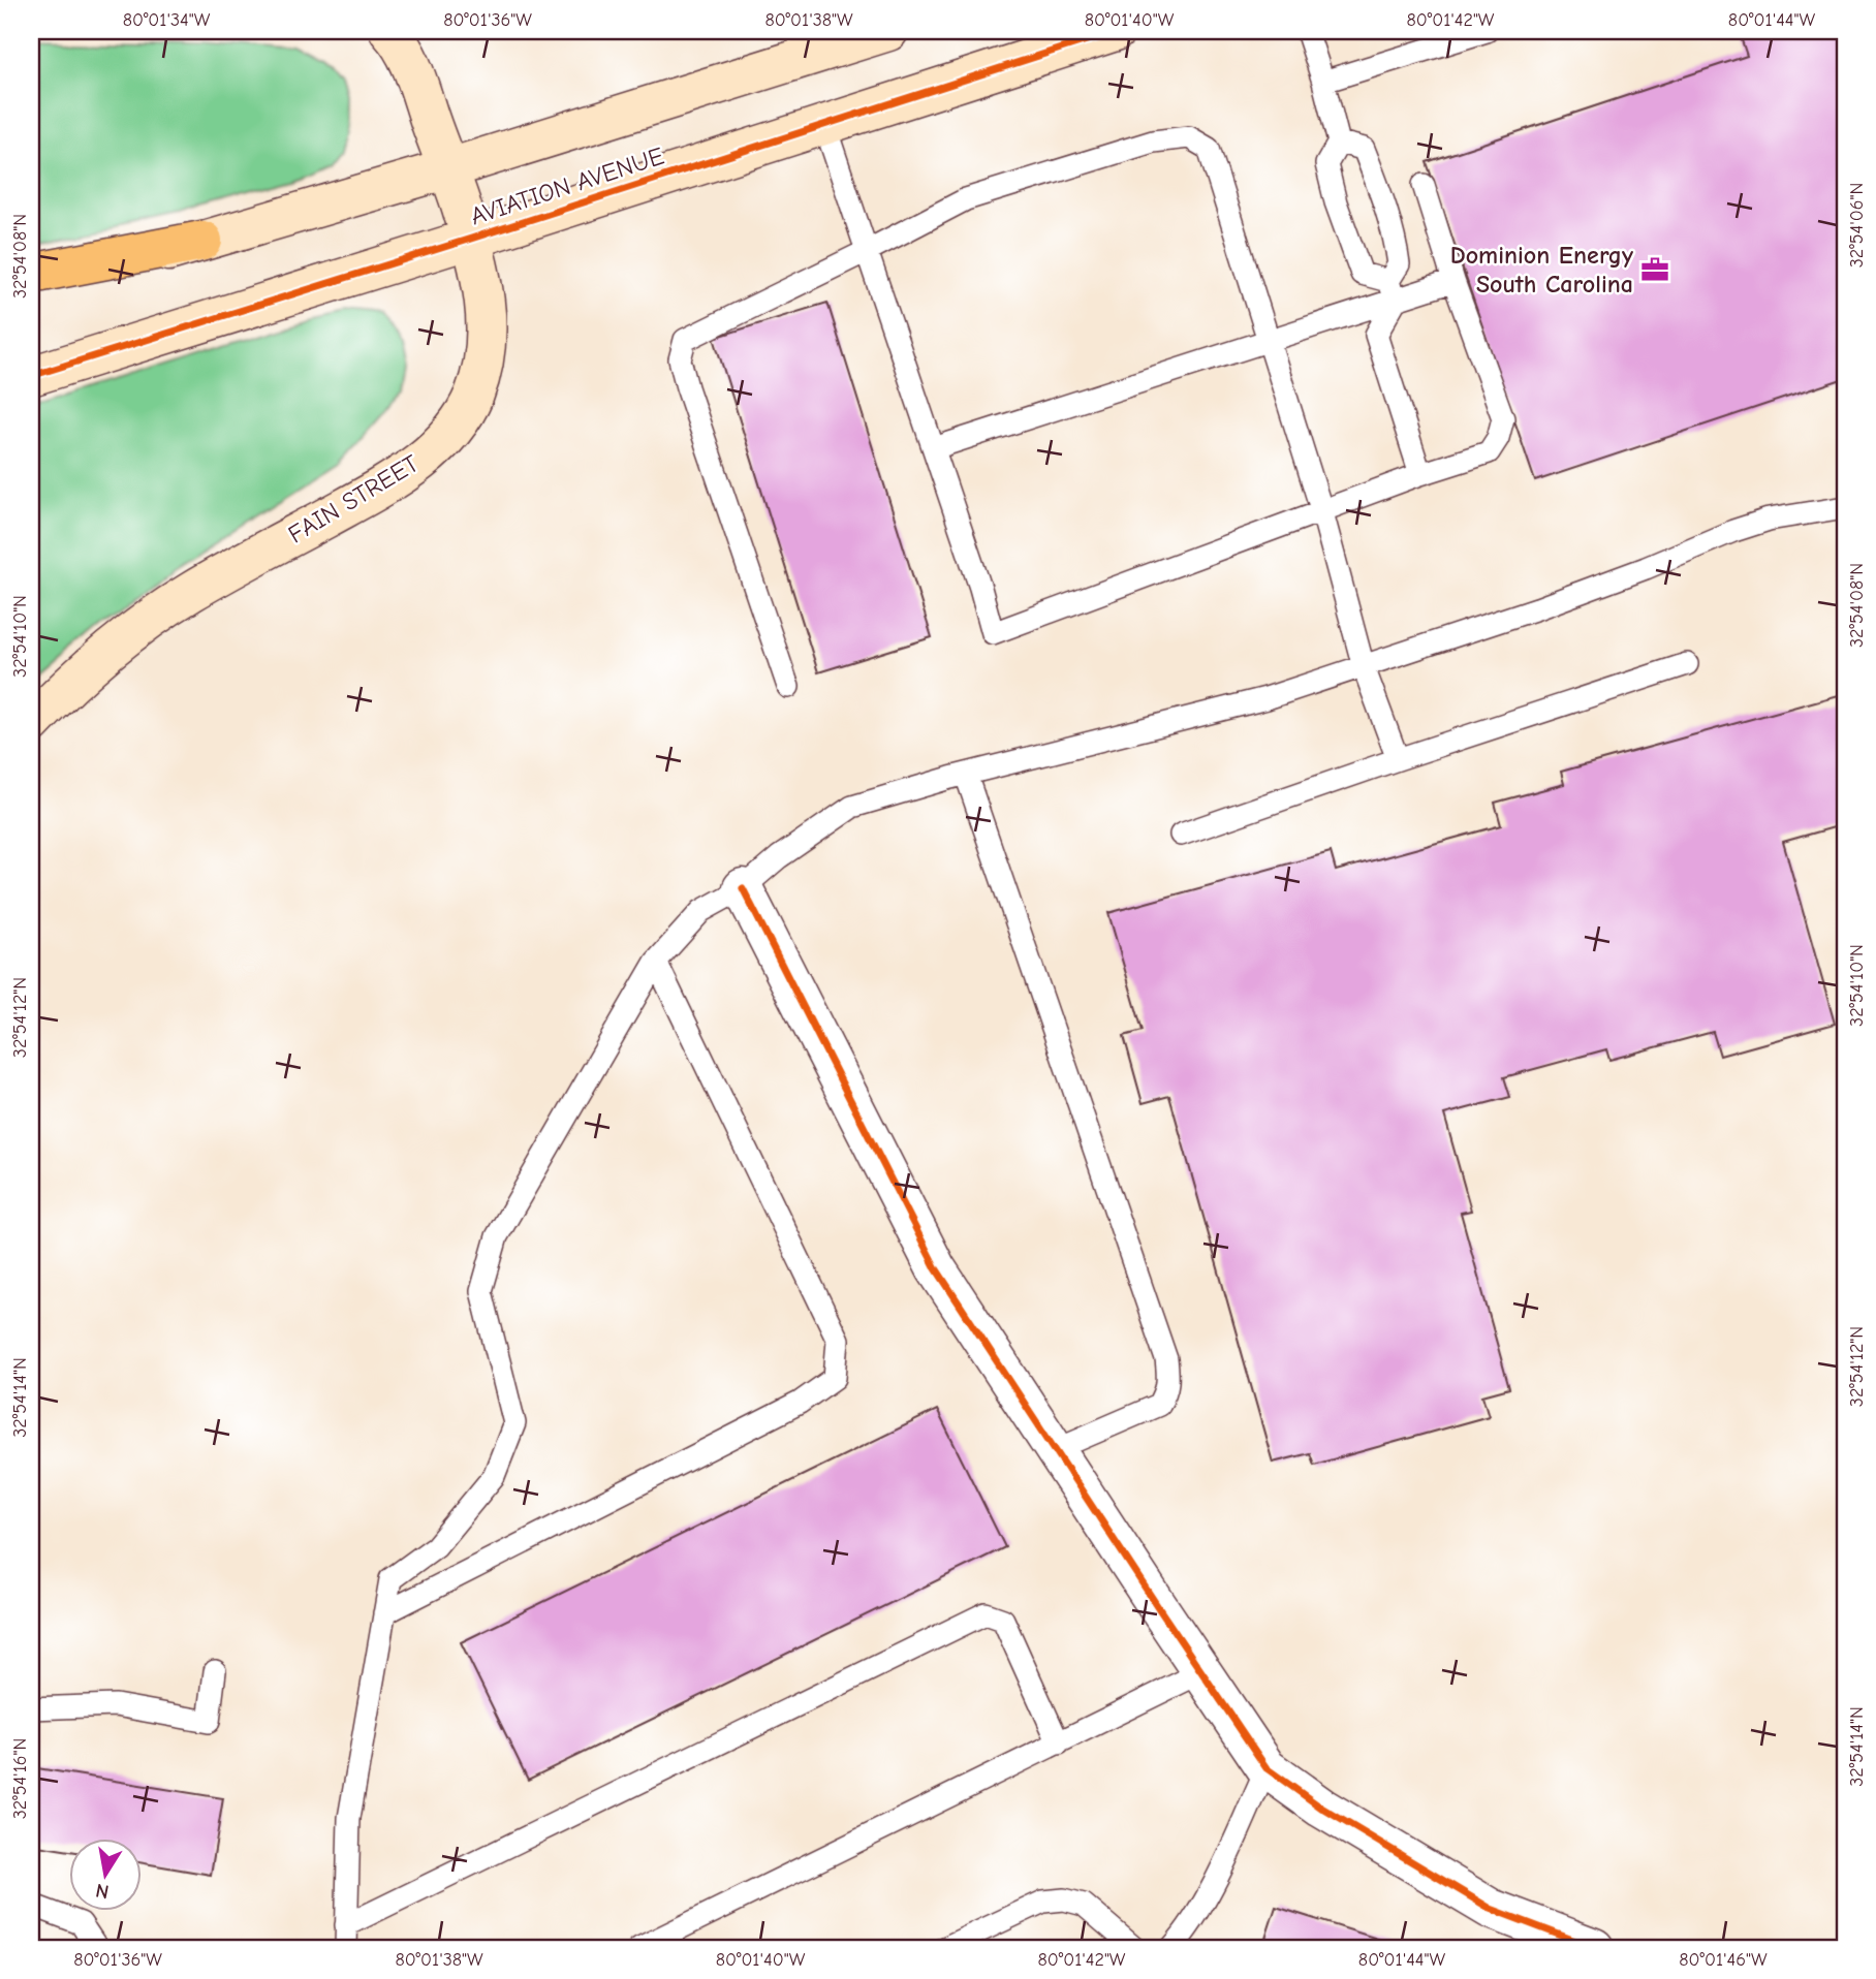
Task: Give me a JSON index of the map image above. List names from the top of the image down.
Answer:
{
  "streets": {
    "street": ["AVIATION AVENUE", "FAIN STREET"]
  },
  "crossings": [
    ["AVIATION AVENUE", "FAIN STREET"]
  ],
  "places": {
    "office": ["Dominion Energy South Carolina"]
  },
  "north": "bottom",
  "coordinates": [
    "80°01'34\"W",
    "80°01'36\"W",
    "80°01'38\"W",
    "80°01'40\"W",
    "80°01'42\"W",
    "80°01'44\"W",
    "32°54'06\"N",
    "32°54'08\"N",
    "32°54'10\"N",
    "32°54'12\"N",
    "32°54'14\"N",
    "32°54'16\"N",
    "80°01'46\"W"
  ]
}
